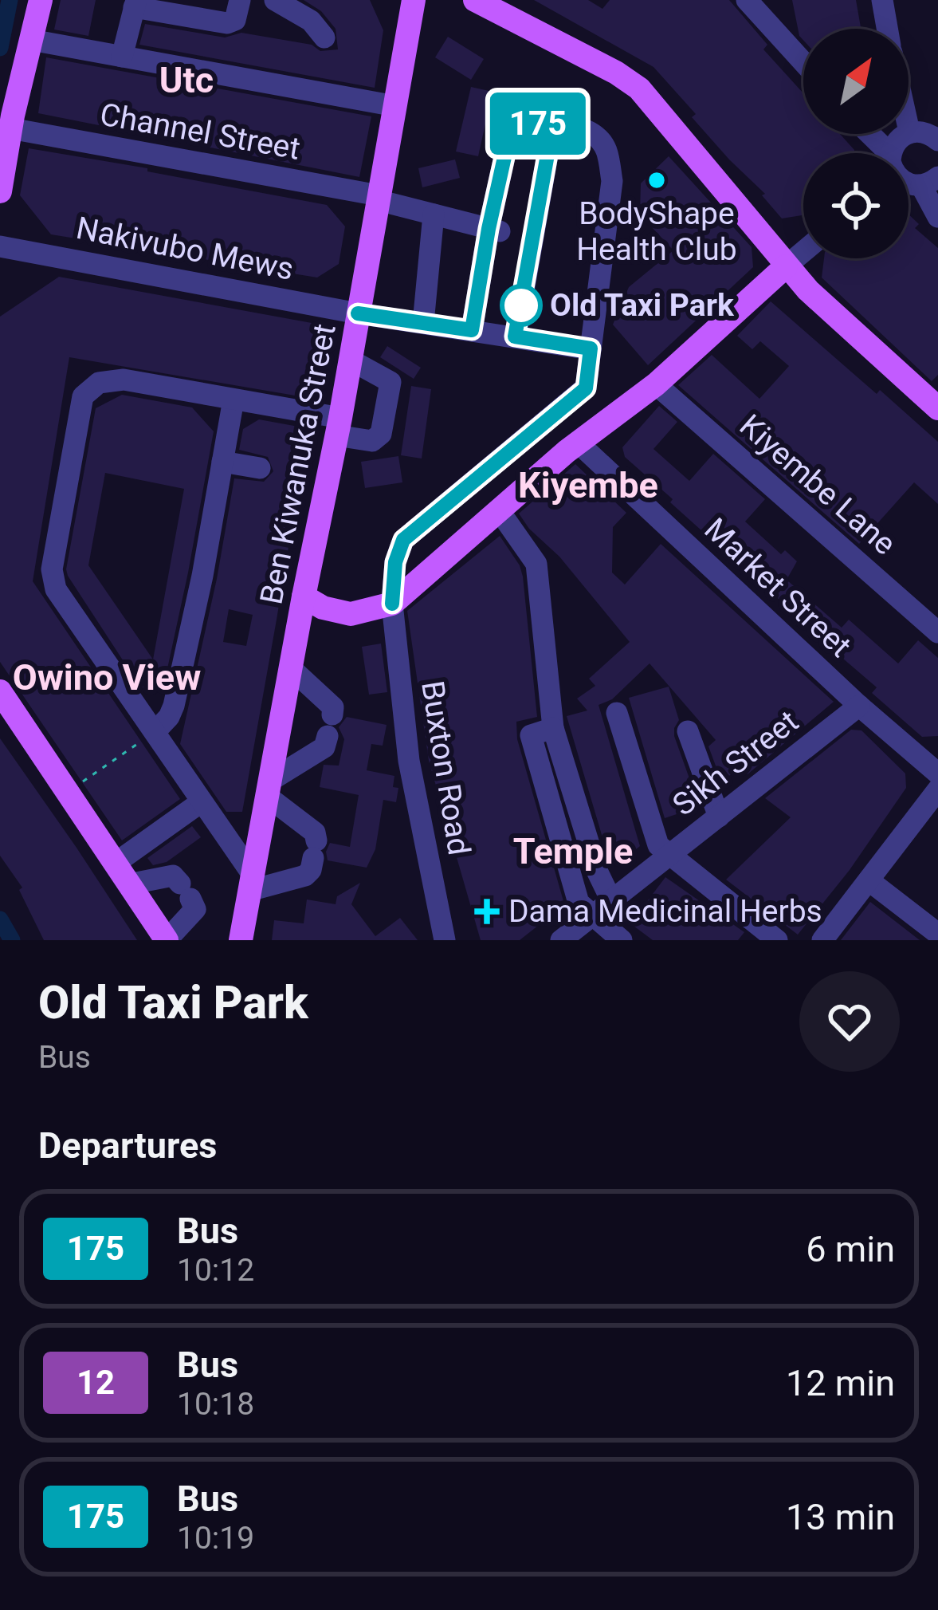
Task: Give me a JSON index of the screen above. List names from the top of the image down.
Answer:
{
  "streets": {
    "main road": ["Ben Kiwanuka Street"],
    "street": [
      "Channel Street",
      "Nakivubo Mews",
      "Kiyembe Lane",
      "Market Street",
      "Sikh Street",
      "Buxton Road"
    ]
  },
  "crossings": [
    ["Channel Street", "Ben Kiwanuka Street"],
    ["Nakivubo Mews", "Ben Kiwanuka Street"],
    ["Nakivubo Mews", "Buxton Road"],
    ["Market Street", "Sikh Street"]
  ],
  "districts": [
    "Utc",
    "Kiyembe",
    "Owino View",
    "Temple"
  ],
  "places": {
    "other": ["BodyShape Health Club", "Old Taxi Park"],
    "health": ["Dama Medicinal Herbs"]
  },
  "lines": ["bus line 175"],
  "north": "top right",
  "page": {
    "on_map": "175",
    "heading": [
      ["Old Taxi Park", "Bus"],
      "Departures"
    ],
    "list": [
      {
        "mark": "175",
        "name": "Bus",
        "note": "10:12",
        "value": "6 min"
      },
      {
        "mark": "12",
        "name": "Bus",
        "note": "10:18",
        "value": "12 min"
      },
      {
        "mark": "175",
        "name": "Bus",
        "note": "10:19",
        "value": "13 min"
      }
    ]
  }
}
